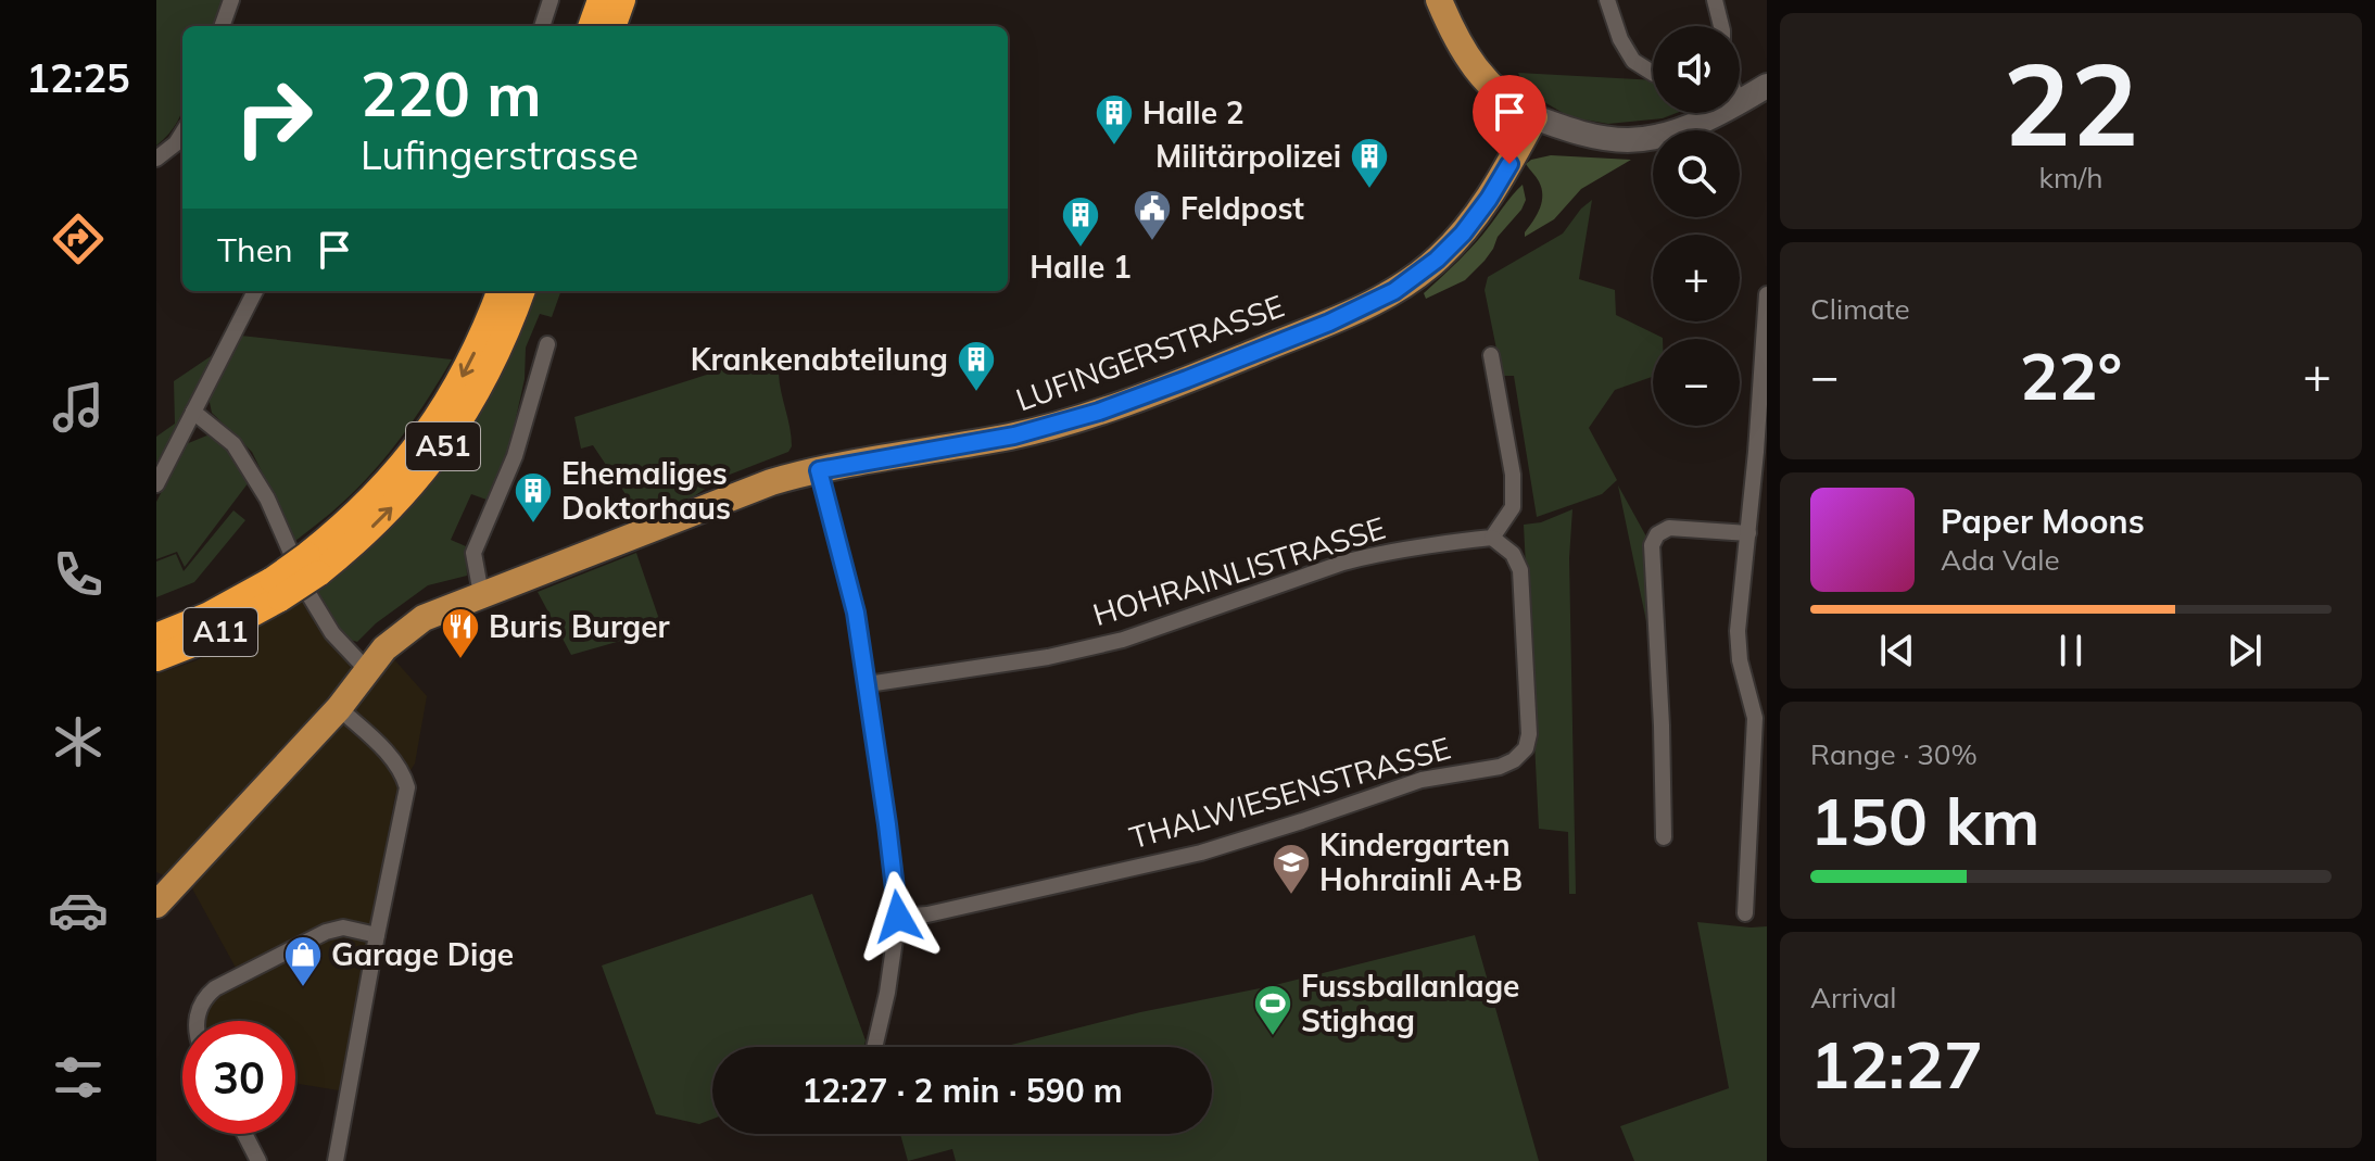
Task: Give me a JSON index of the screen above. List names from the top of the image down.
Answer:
{
  "streets": {
    "highway": ["A51", "A11"],
    "main road": ["LUFINGERSTRASSE"],
    "street": ["HOHRAINLISTRASSE", "THALWIESENSTRASSE"]
  },
  "crossings": [
    ["A51", "A11"],
    ["HOHRAINLISTRASSE", "THALWIESENSTRASSE"]
  ],
  "places": {
    "building": [
      "Halle 2",
      "Militärpolizei",
      "Halle 1",
      "Krankenabteilung",
      "Ehemaliges Doktorhaus"
    ],
    "public building": ["Feldpost"],
    "restaurant": ["Buris Burger"],
    "school or university": ["Kindergarten Hohrainli A+B"],
    "shop": ["Garage Dige"],
    "sports": ["Fussballanlage Stighag"]
  },
  "page": {
    "tabs": "12:25",
    "tile": [
      ["22", "km/h"],
      "Climate",
      ["Range · 30%", "150 km"],
      ["Arrival", "12:27"]
    ],
    "map_buttons": ["+", "−"],
    "turn": ["220 m", "Lufingerstrasse"],
    "then": "Then",
    "heat": ["−", "22°", "+"],
    "song": ["Paper Moons", "Ada Vale"],
    "limit": "30",
    "trip": "12:27 · 2 min · 590 m"
  }
}
